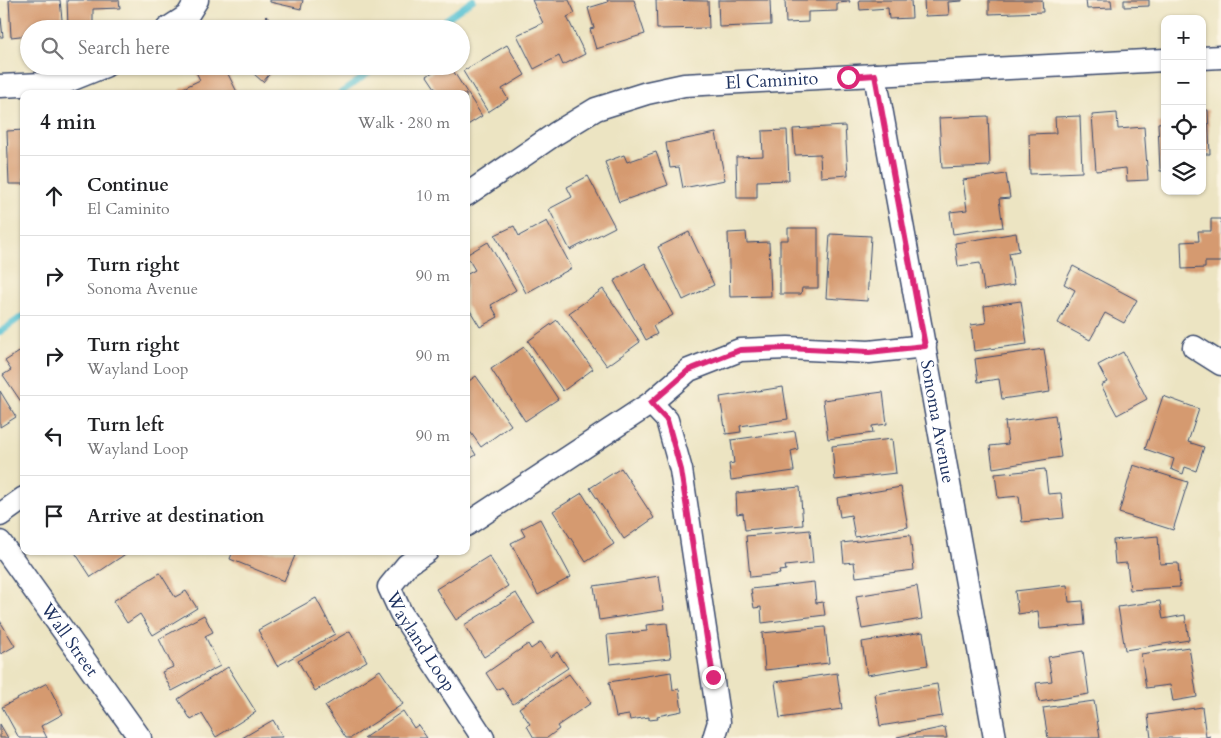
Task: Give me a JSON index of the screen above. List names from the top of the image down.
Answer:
{
  "streets": {
    "street": [
      "El Caminito",
      "Sonoma Avenue",
      "Wall Street",
      "Wayland Loop"
    ]
  },
  "crossings": [
    ["El Caminito", "Sonoma Avenue"]
  ],
  "page": {
    "map_buttons": ["+", "−"],
    "search": "Search here",
    "heading": ["4 min", "Walk · 280 m"],
    "list": [
      ["Continue", "El Caminito", "10 m"],
      ["Turn right", "Sonoma Avenue", "90 m"],
      ["Turn right", "Wayland Loop", "90 m"],
      ["Turn left", "Wayland Loop", "90 m"],
      "Arrive at destination"
    ]
  }
}
